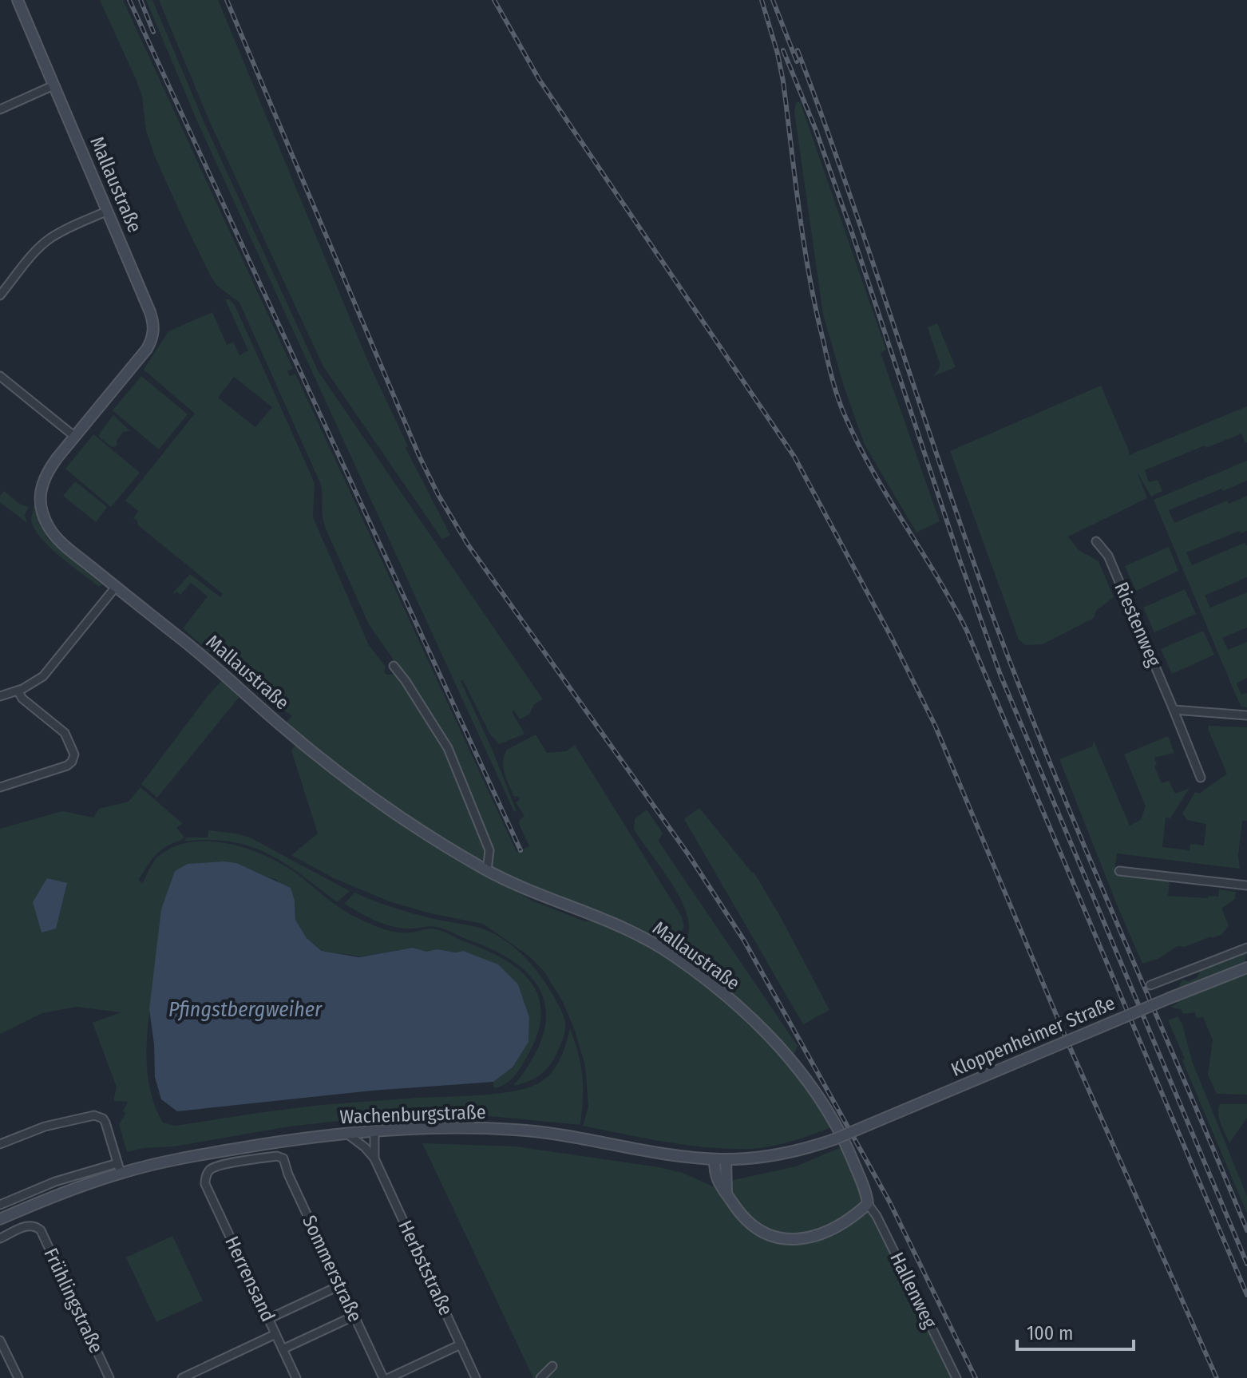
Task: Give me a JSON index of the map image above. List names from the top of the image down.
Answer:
{
  "streets": {
    "street": [
      "Mallaustraße",
      "Riestenweg",
      "Kloppenheimer Straße",
      "Wachenburgstraße",
      "Herbststraße",
      "Sommerstraße",
      "Herrensand",
      "Hallenweg",
      "Frühlingstraße"
    ]
  },
  "crossings": [
    ["Mallaustraße", "Hallenweg"],
    ["Kloppenheimer Straße", "Wachenburgstraße"],
    ["Wachenburgstraße", "Herbststraße"],
    ["Sommerstraße", "Herrensand"]
  ],
  "water": ["Pfingstbergweiher"],
  "scale_bar": "100 m"
}
